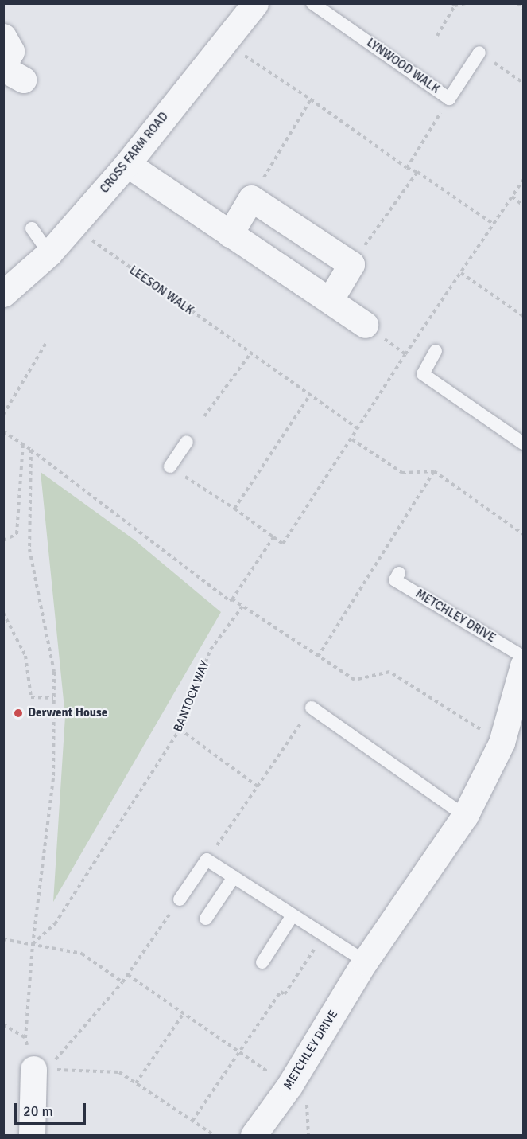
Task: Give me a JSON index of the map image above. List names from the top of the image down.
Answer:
{
  "streets": {
    "street": ["CROSS FARM ROAD", "METCHLEY DRIVE"],
    "lane": ["LYNWOOD WALK"],
    "path": ["LEESON WALK", "BANTOCK WAY"]
  },
  "crossings": [
    ["CROSS FARM ROAD", "LEESON WALK"]
  ],
  "places": ["Derwent House"],
  "scale_bar": "20 m"
}
